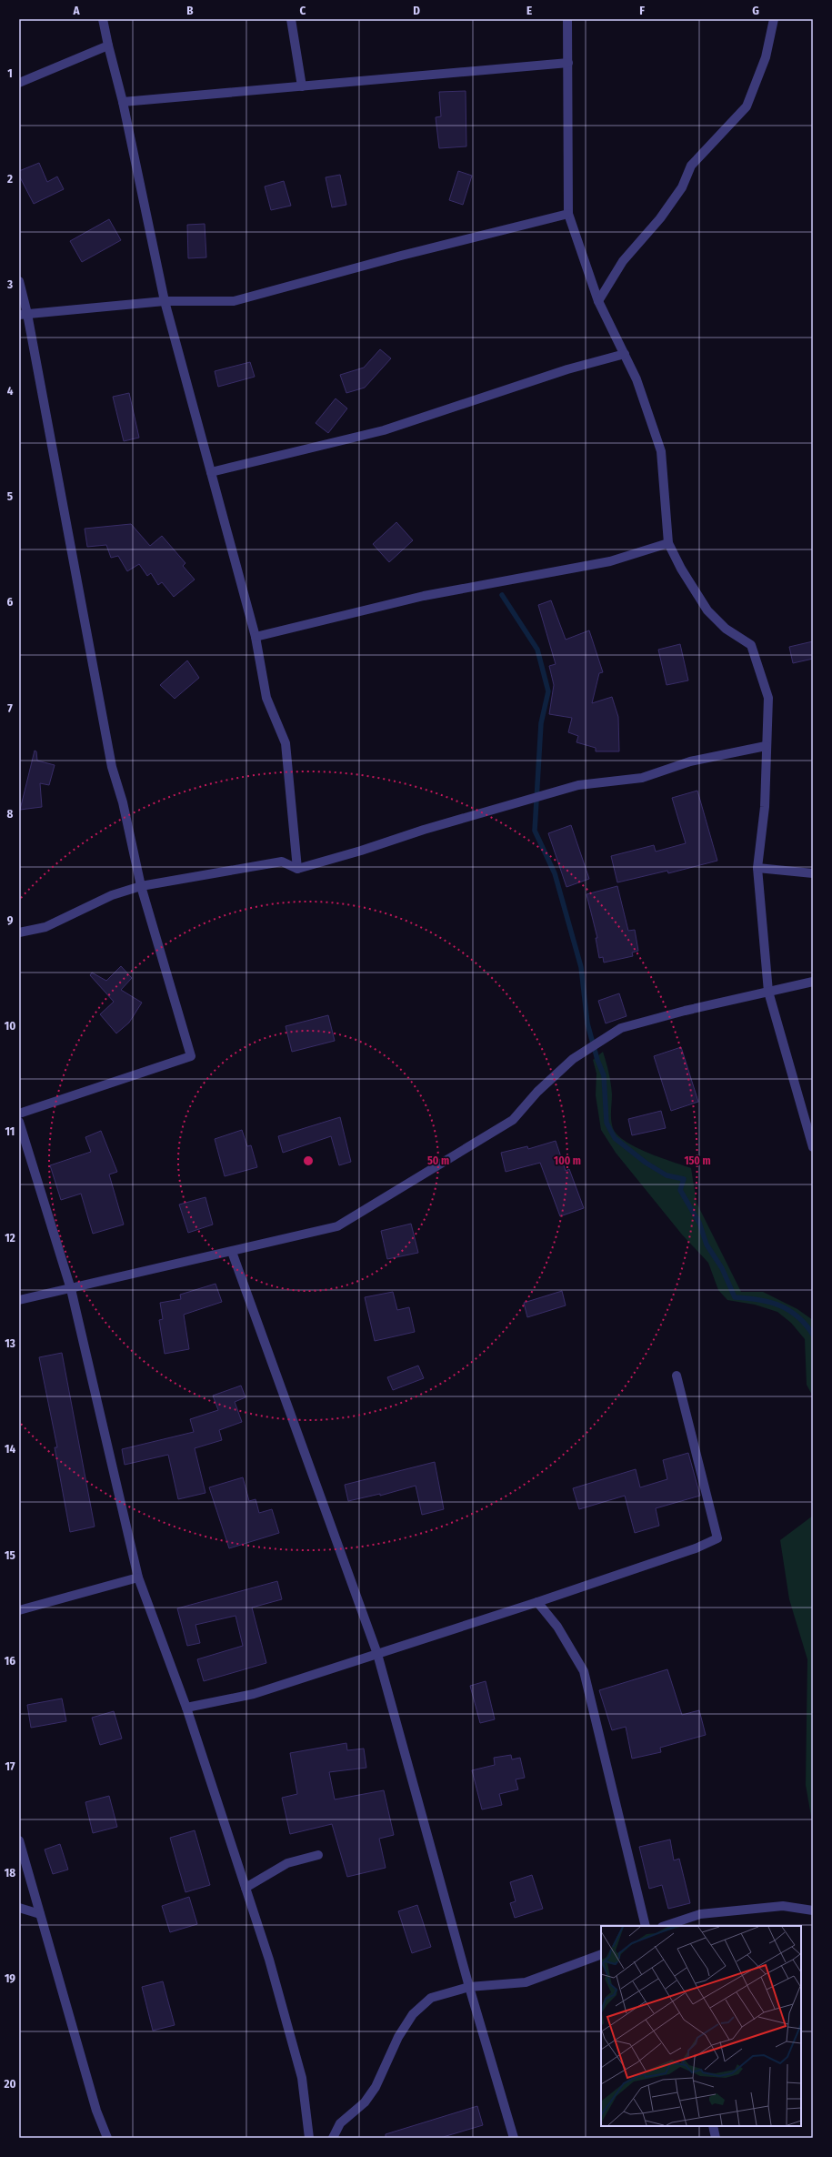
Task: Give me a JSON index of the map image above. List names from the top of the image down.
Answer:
{
  "grid": {
    "columns": [
      "A",
      "B",
      "C",
      "D",
      "E",
      "F",
      "G"
    ],
    "rows": [
      "1",
      "2",
      "3",
      "4",
      "5",
      "6",
      "7",
      "8",
      "9",
      "10",
      "11",
      "12",
      "13",
      "14",
      "15",
      "16",
      "17",
      "18",
      "19",
      "20"
    ]
  },
  "rings": ["50 m", "100 m", "150 m"]
}
